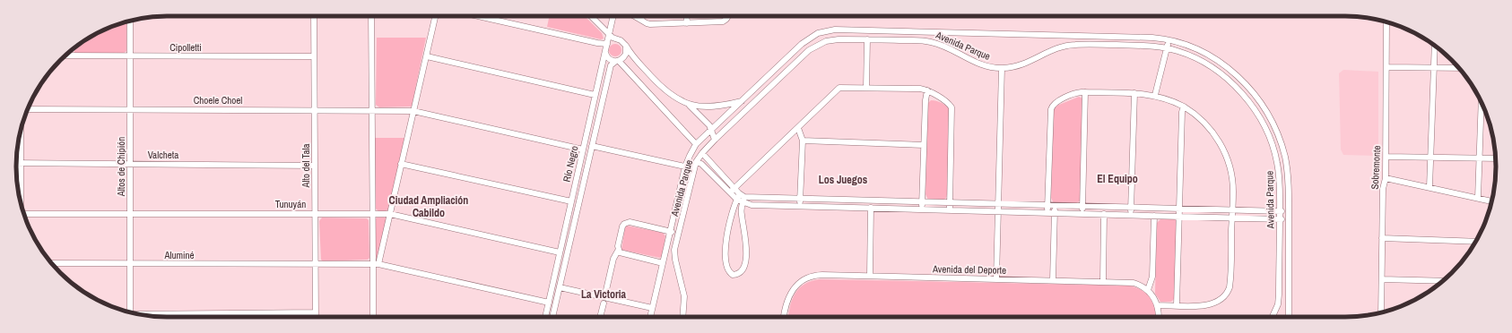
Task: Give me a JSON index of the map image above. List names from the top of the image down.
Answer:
{
  "streets": {
    "street": [
      "Avenida Parque",
      "Cipolletti",
      "Choele Choel",
      "Valcheta",
      "Río Negro",
      "Alto del Tala",
      "Altos de Chipión",
      "Sobremonte",
      "Tunuyán",
      "Aluminé",
      "Avenida del Deporte"
    ]
  },
  "crossings": [
    ["Cipolletti", "Alto del Tala"],
    ["Cipolletti", "Altos de Chipión"],
    ["Choele Choel", "Río Negro"],
    ["Choele Choel", "Alto del Tala"],
    ["Choele Choel", "Altos de Chipión"],
    ["Valcheta", "Alto del Tala"],
    ["Valcheta", "Altos de Chipión"],
    ["Río Negro", "Tunuyán"],
    ["Río Negro", "Aluminé"],
    ["Alto del Tala", "Tunuyán"],
    ["Alto del Tala", "Aluminé"],
    ["Altos de Chipión", "Tunuyán"],
    ["Altos de Chipión", "Aluminé"]
  ],
  "districts": [
    "El Equipo",
    "Los Juegos",
    "Ciudad Ampliación Cabildo",
    "La Victoria"
  ]
}
